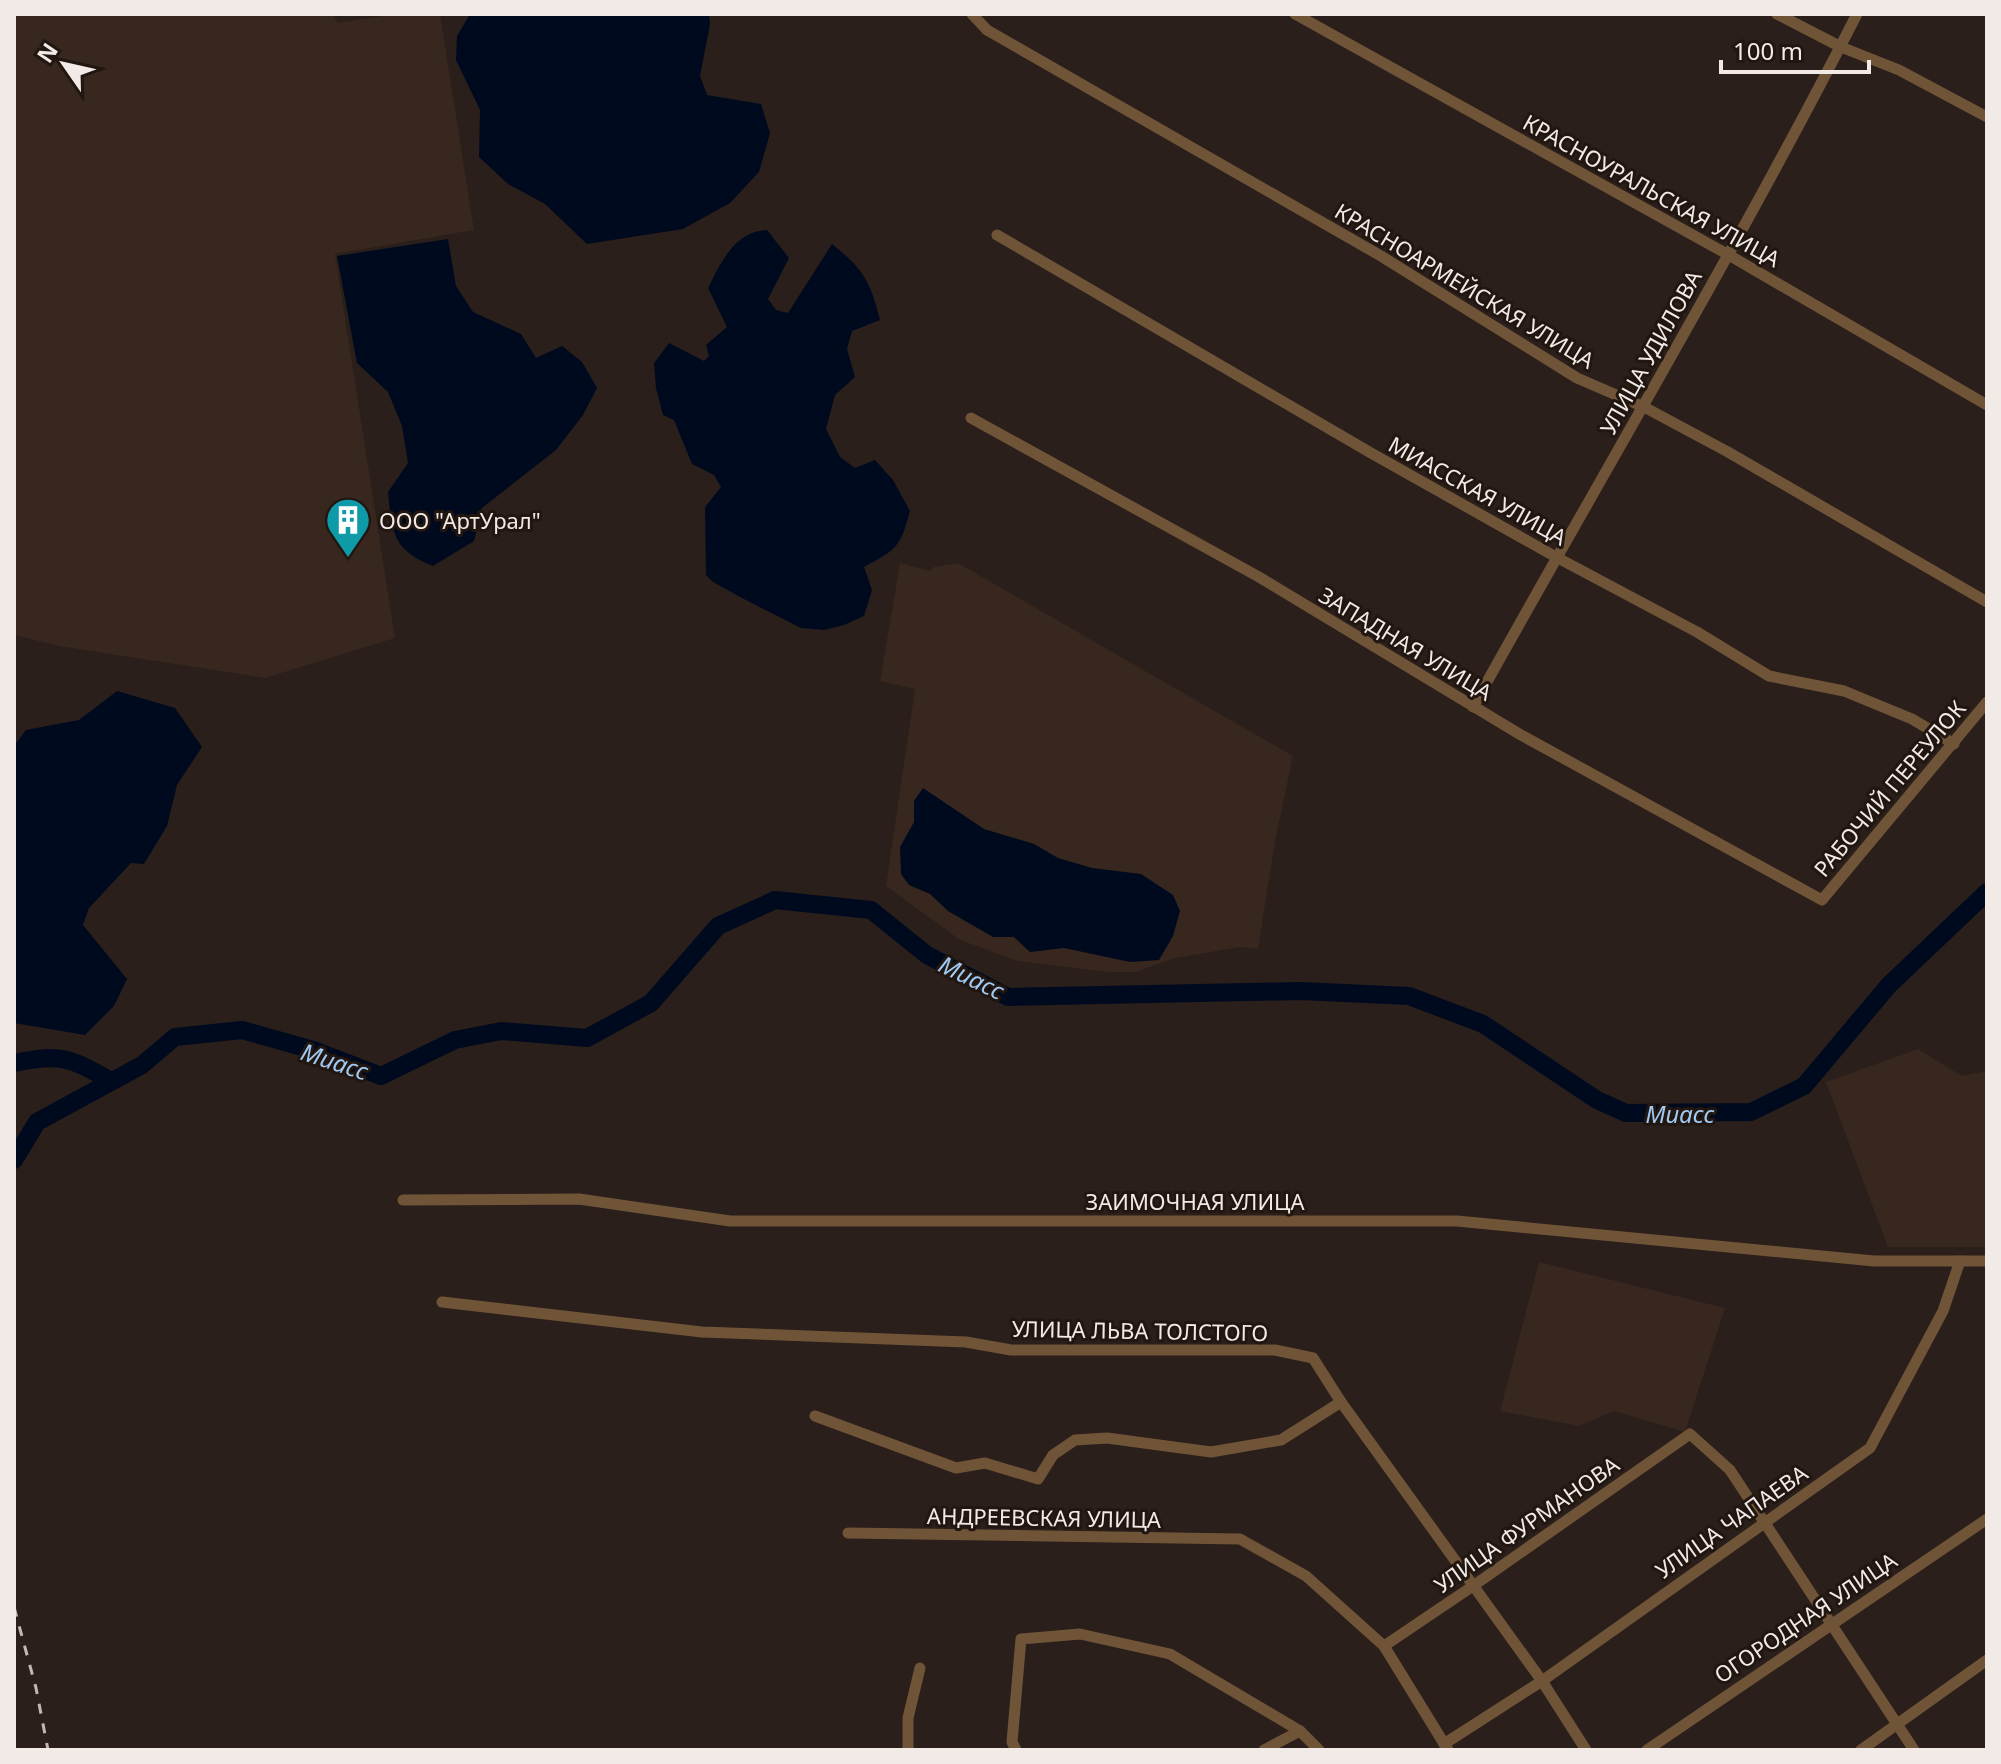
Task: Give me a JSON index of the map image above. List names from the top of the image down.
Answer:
{
  "streets": {
    "street": [
      "КРАСНОУРАЛЬСКАЯ УЛИЦА",
      "КРАСНОАРМЕЙСКАЯ УЛИЦА",
      "УЛИЦА УДИЛОВА",
      "МИАССКАЯ УЛИЦА",
      "ЗАПАДНАЯ УЛИЦА",
      "РАБОЧИЙ ПЕРЕУЛОК",
      "ЗАИМОЧНАЯ УЛИЦА",
      "УЛИЦА ЛЬВА ТОЛСТОГО",
      "АНДРЕЕВСКАЯ УЛИЦА",
      "УЛИЦА ЧАПАЕВА",
      "УЛИЦА ФУРМАНОВА",
      "ОГОРОДНАЯ УЛИЦА"
    ]
  },
  "crossings": [
    ["КРАСНОУРАЛЬСКАЯ УЛИЦА", "УЛИЦА УДИЛОВА"],
    ["КРАСНОАРМЕЙСКАЯ УЛИЦА", "УЛИЦА УДИЛОВА"],
    ["УЛИЦА УДИЛОВА", "МИАССКАЯ УЛИЦА"],
    ["УЛИЦА УДИЛОВА", "ЗАПАДНАЯ УЛИЦА"],
    ["МИАССКАЯ УЛИЦА", "РАБОЧИЙ ПЕРЕУЛОК"],
    ["ЗАПАДНАЯ УЛИЦА", "РАБОЧИЙ ПЕРЕУЛОК"],
    ["ЗАИМОЧНАЯ УЛИЦА", "УЛИЦА ЧАПАЕВА"],
    ["УЛИЦА ЛЬВА ТОЛСТОГО", "УЛИЦА ЧАПАЕВА"],
    ["УЛИЦА ЛЬВА ТОЛСТОГО", "УЛИЦА ФУРМАНОВА"],
    ["АНДРЕЕВСКАЯ УЛИЦА", "УЛИЦА ФУРМАНОВА"],
    ["УЛИЦА ЧАПАЕВА", "УЛИЦА ФУРМАНОВА"]
  ],
  "water": ["Миасс"],
  "places": {
    "building": ["ООО \"АртУрал\""]
  },
  "scale_bar": "100 m",
  "north": "top left"
}
